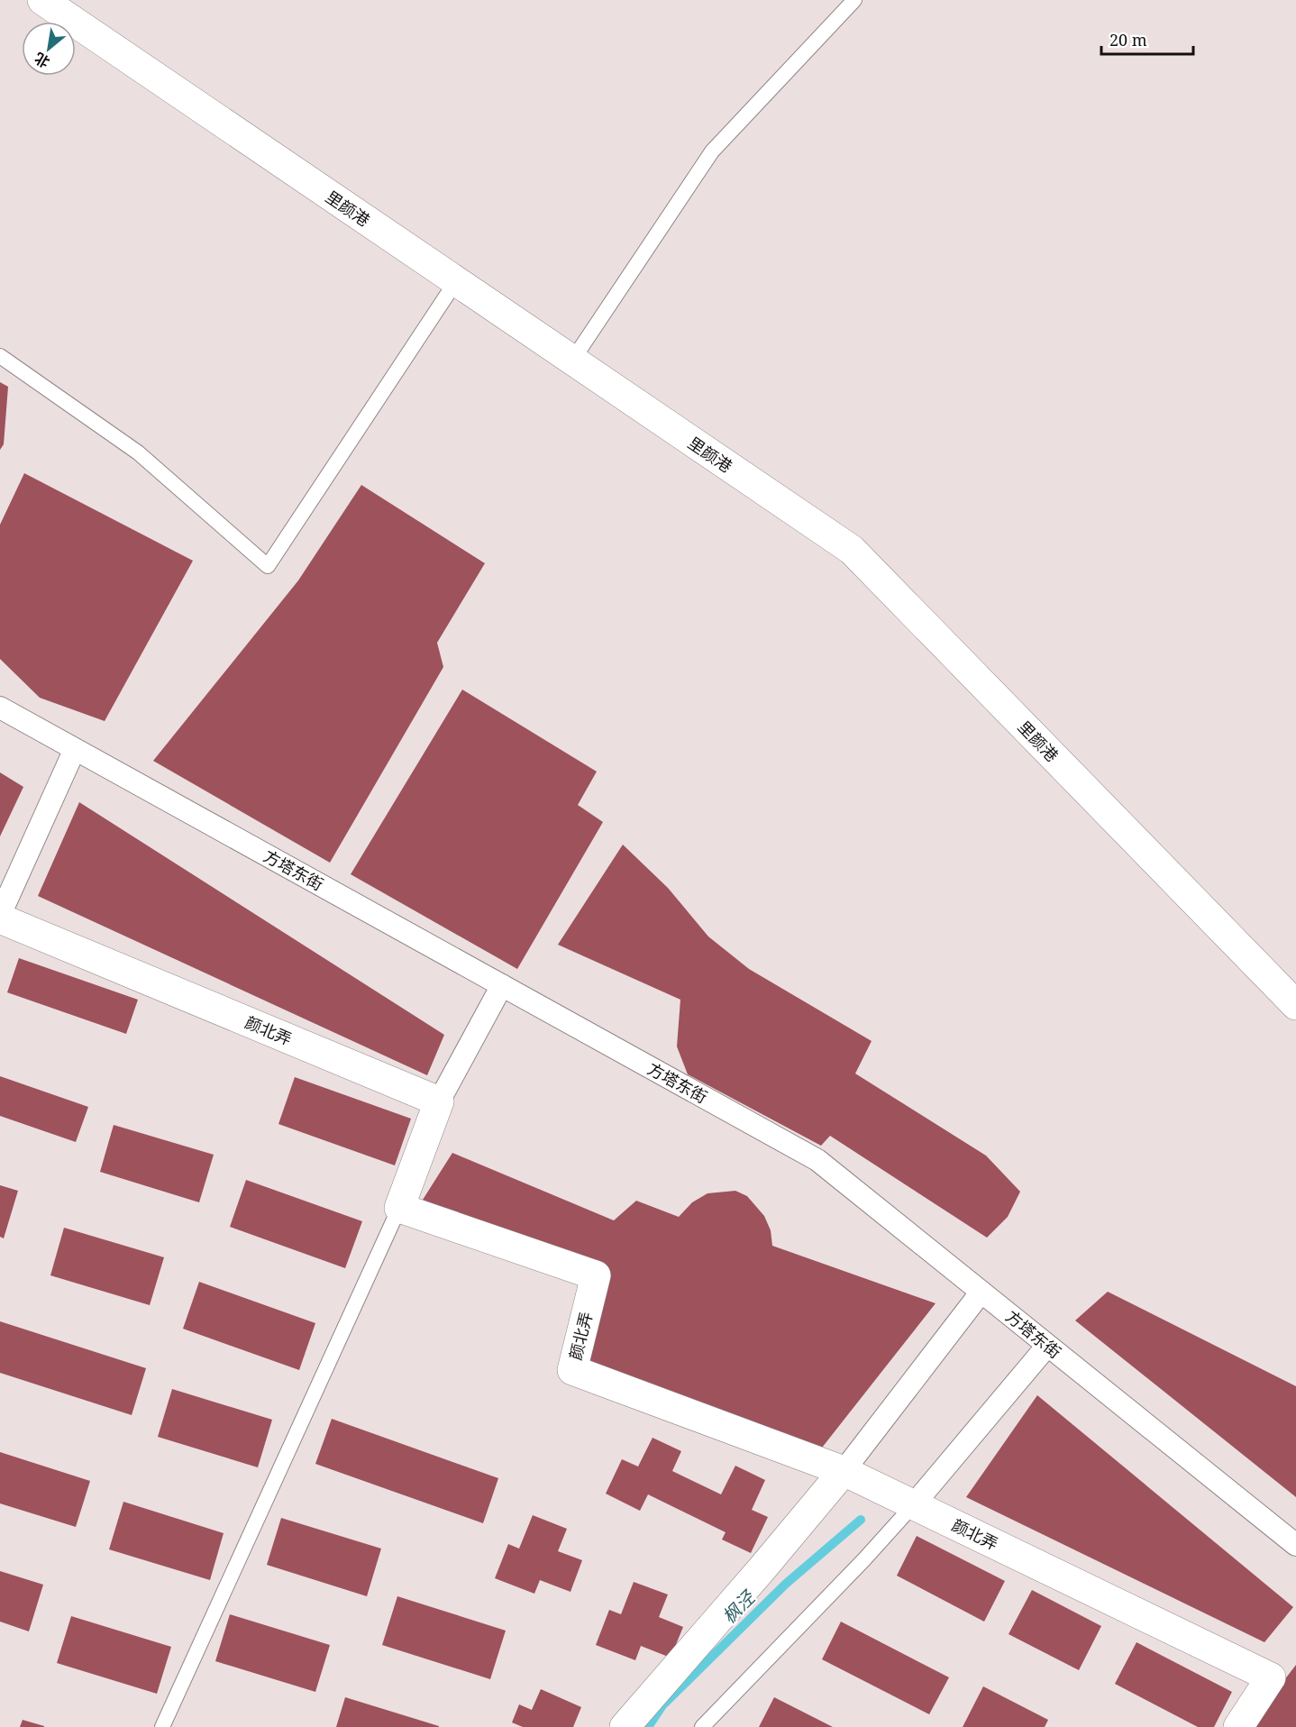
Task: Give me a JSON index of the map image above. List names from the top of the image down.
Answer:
{
  "streets": {
    "street": ["里颜港", "方塔东街", "颜北弄"]
  },
  "water": ["枫泾"],
  "scale_bar": "20 m",
  "north": "bottom left"
}
